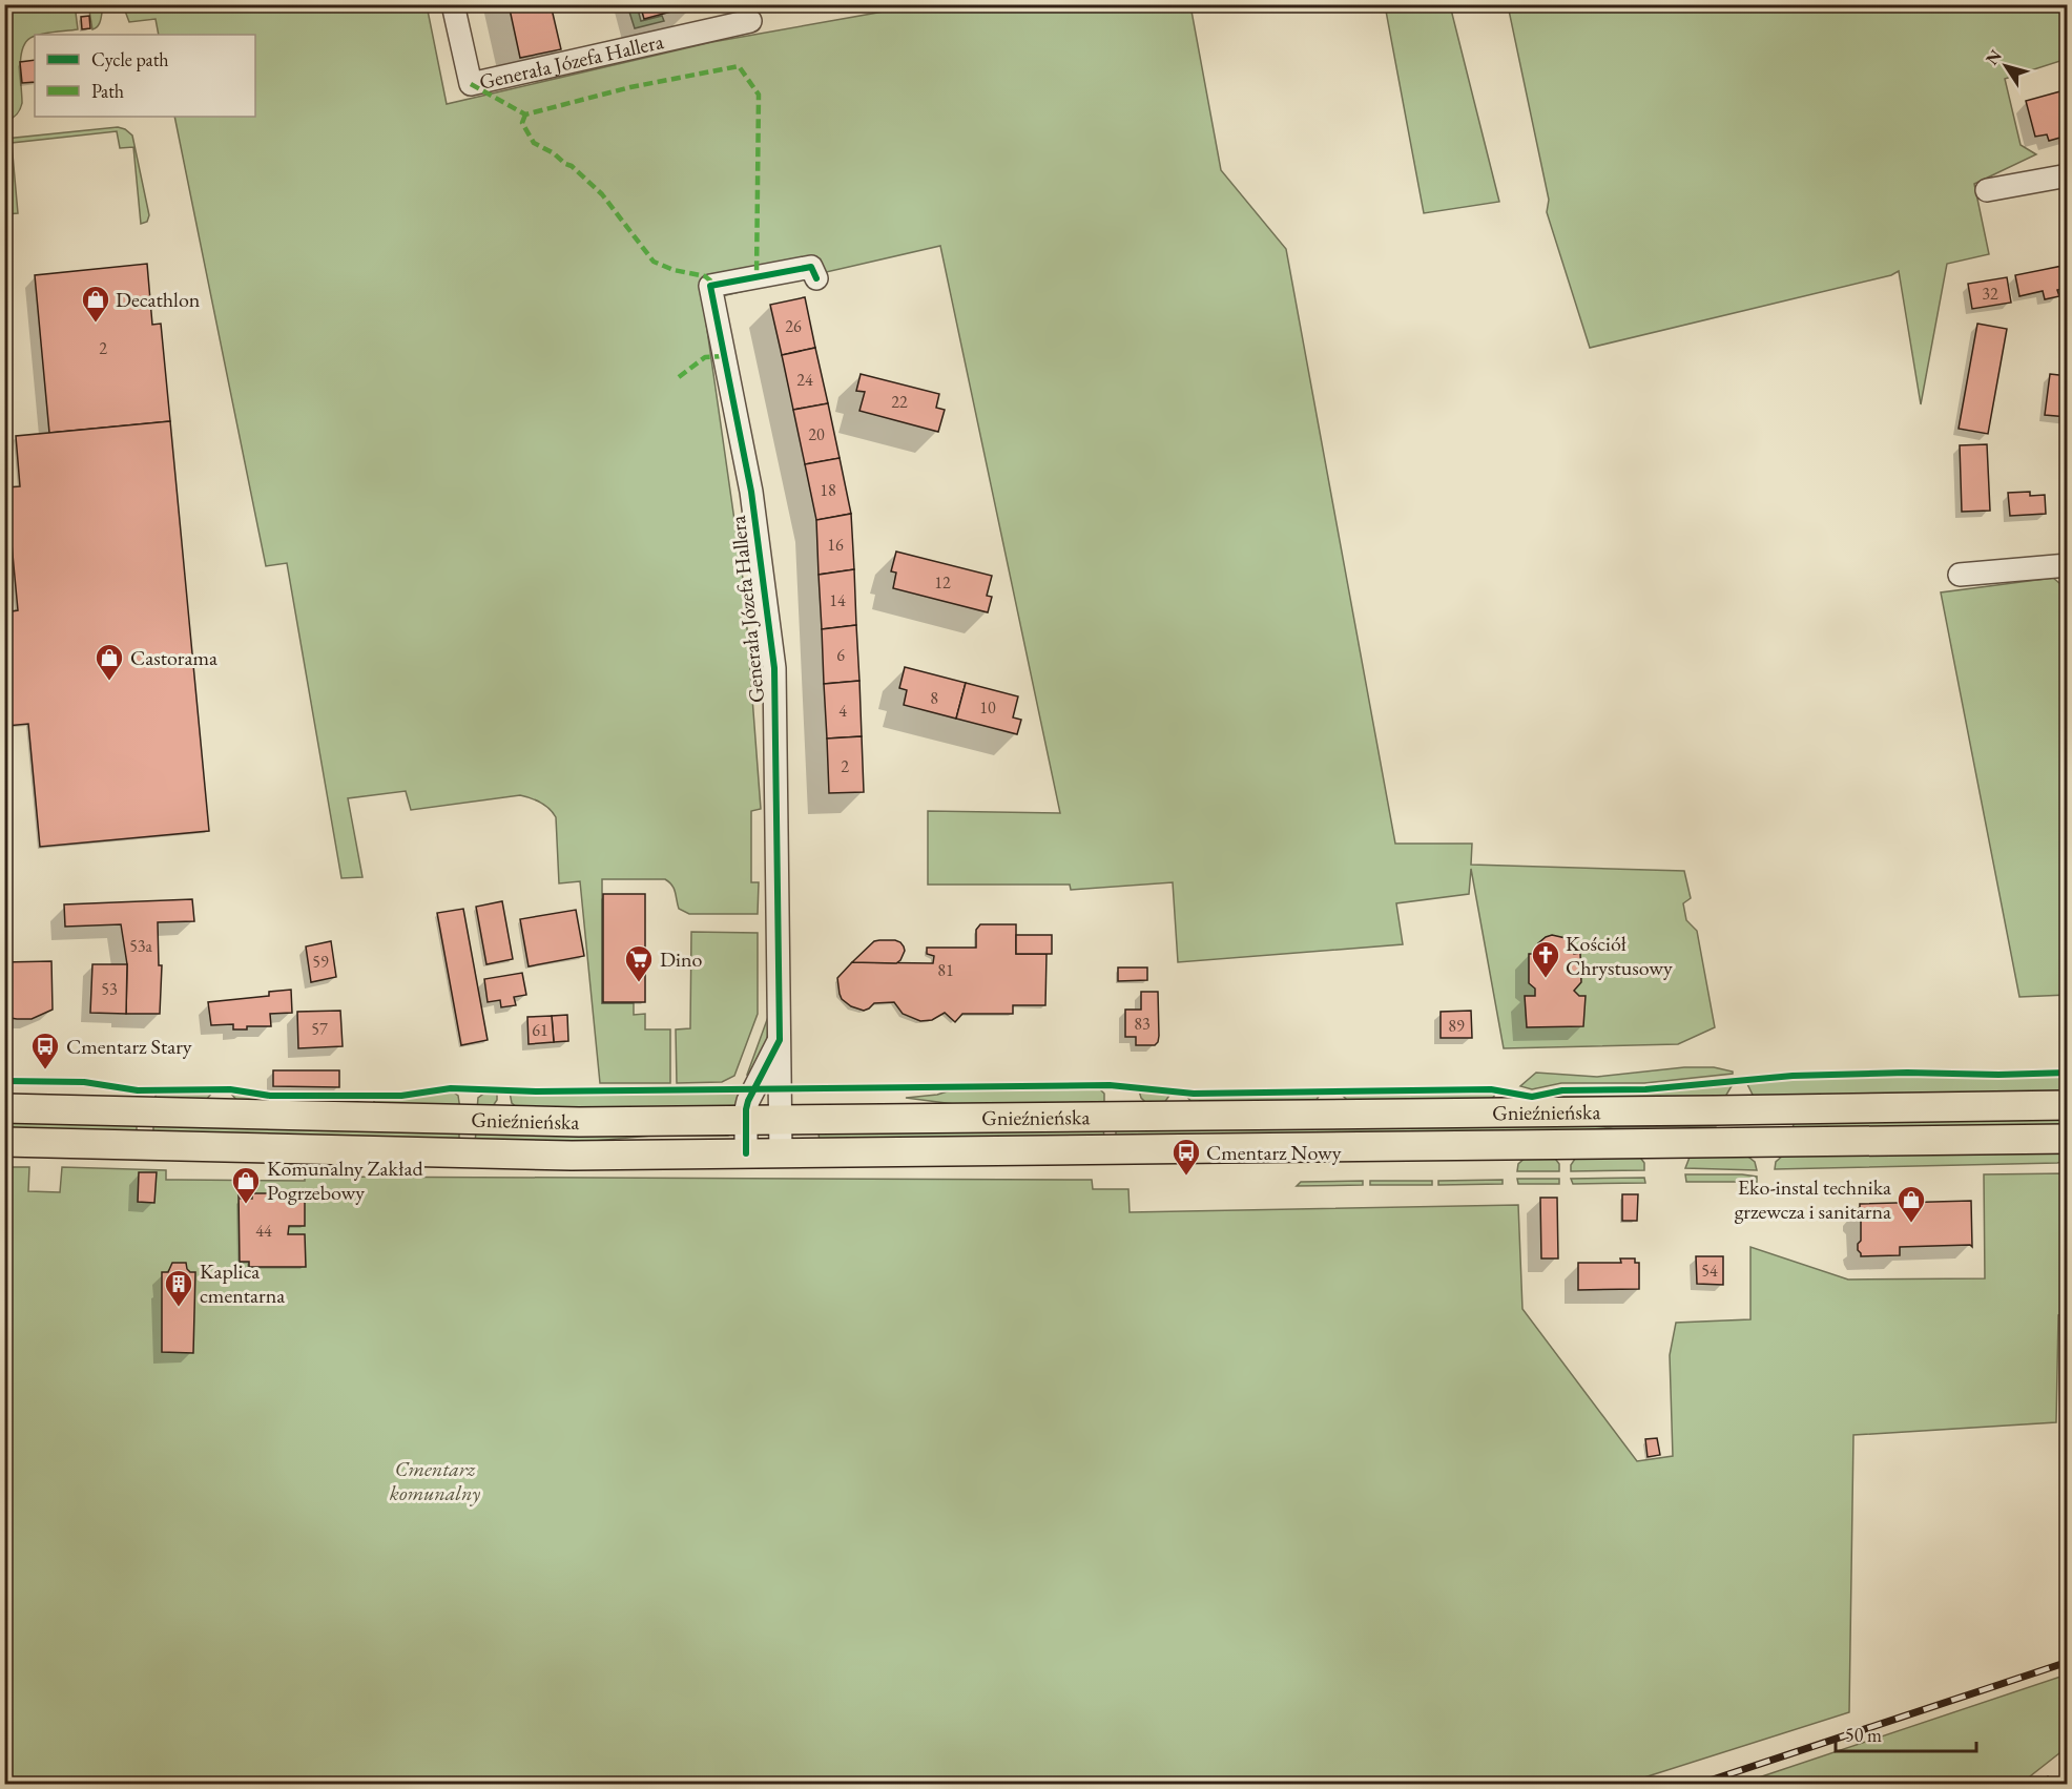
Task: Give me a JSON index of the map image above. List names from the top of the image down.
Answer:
{
  "streets": {
    "main road": ["Gnieźnieńska"],
    "street": ["Generała Józefa Hallera"]
  },
  "crossings": [
    ["Generała Józefa Hallera", "Gnieźnieńska"]
  ],
  "parks": ["Cmentarz komunalny"],
  "places": {
    "shop": [
      "Decathlon",
      "Castorama",
      "Komunalny Zakład Pogrzebowy",
      "Eko-instal technika grzewcza i sanitarna"
    ],
    "church": ["Kościół Chrystusowy"],
    "supermarket": ["Dino"],
    "bus stop": ["Cmentarz Stary", "Cmentarz Nowy"],
    "building": ["Kaplica cmentarna"]
  },
  "house_numbers": [
    "32",
    "26",
    "2",
    "24",
    "22",
    "20",
    "18",
    "16",
    "12",
    "14",
    "6",
    "8",
    "10",
    "4",
    "2",
    "53a",
    "59",
    "81",
    "53",
    "83",
    "89",
    "57",
    "61",
    "44",
    "54"
  ],
  "legend": ["Cycle path", "Path"],
  "scale_bar": "50 m",
  "north": "top left"
}
